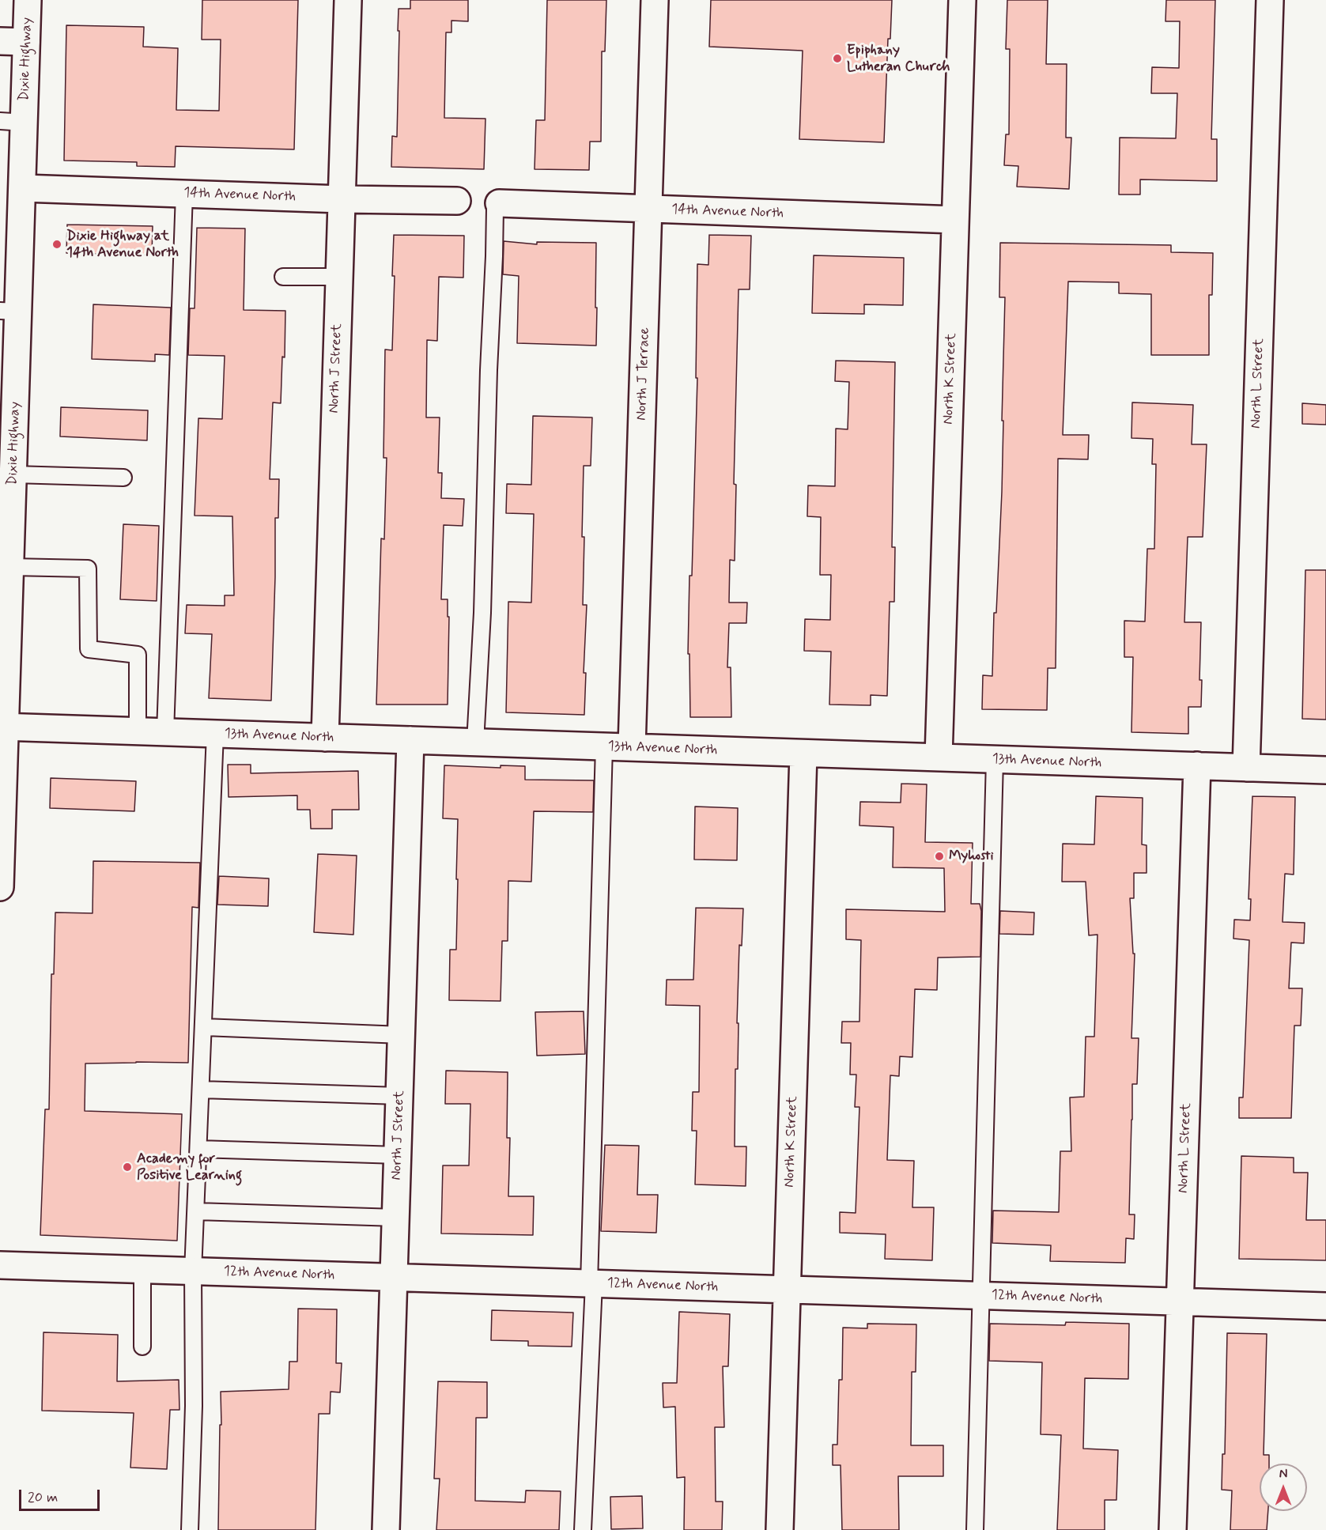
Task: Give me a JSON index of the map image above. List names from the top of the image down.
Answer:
{
  "streets": {
    "street": [
      "Dixie Highway",
      "14th Avenue North",
      "North J Street",
      "North J Terrace",
      "North K Street",
      "North L Street",
      "13th Avenue North",
      "12th Avenue North"
    ]
  },
  "crossings": [
    ["Dixie Highway", "14th Avenue North"],
    ["Dixie Highway", "13th Avenue North"],
    ["14th Avenue North", "North J Street"],
    ["14th Avenue North", "North J Terrace"],
    ["14th Avenue North", "North K Street"],
    ["North J Street", "13th Avenue North"],
    ["North J Street", "12th Avenue North"],
    ["North J Terrace", "13th Avenue North"],
    ["North K Street", "13th Avenue North"],
    ["North K Street", "12th Avenue North"],
    ["North L Street", "13th Avenue North"],
    ["North L Street", "12th Avenue North"]
  ],
  "places": [
    "Epiphany Lutheran Church",
    "Dixie Highway at 14th Avenue North",
    "Myhosti",
    "Academy for Positive Learning"
  ],
  "scale_bar": "20 m",
  "north": "top"
}
